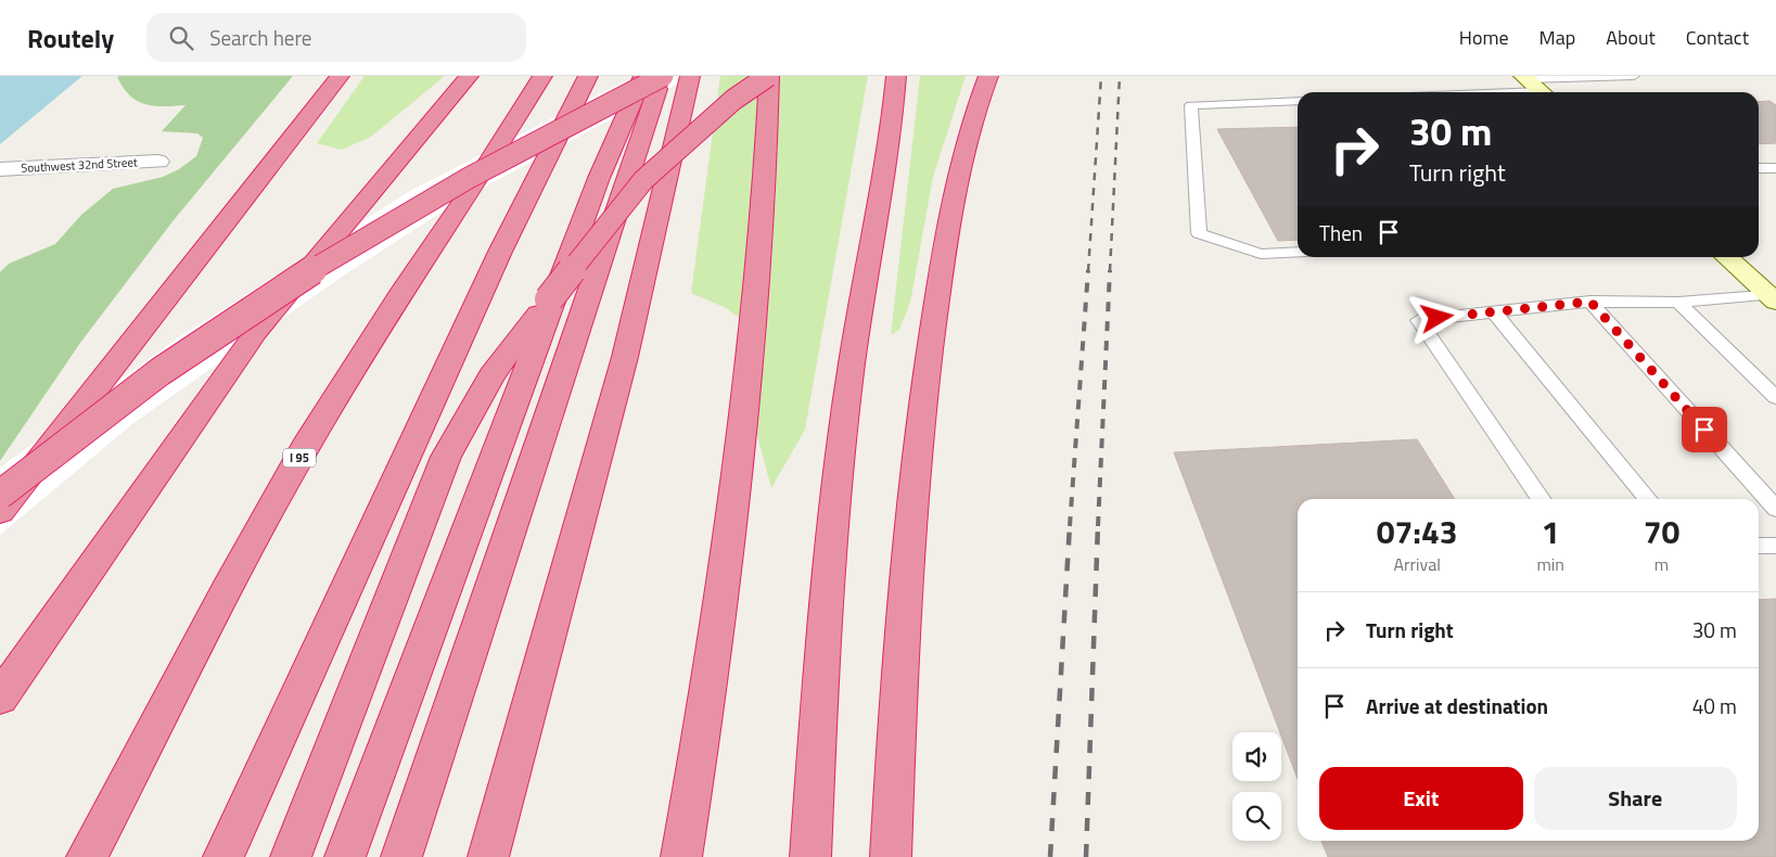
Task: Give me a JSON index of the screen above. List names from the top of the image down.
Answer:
{
  "streets": {
    "highway": ["I 95"],
    "street": ["Southwest 32nd Street"]
  },
  "page": {
    "header": "Routely",
    "search": "Search here",
    "nav": [
      "Home",
      "Map",
      "About",
      "Contact"
    ],
    "turn": ["30 m", "Turn right"],
    "then": "Then",
    "eta": [
      "07:43",
      "Arrival",
      "1",
      "min",
      "70",
      "m"
    ],
    "list": [
      {
        "name": "Turn right",
        "value": "30 m"
      },
      {
        "name": "Arrive at destination",
        "value": "40 m"
      }
    ],
    "buttons": ["Exit", "Share"]
  }
}
